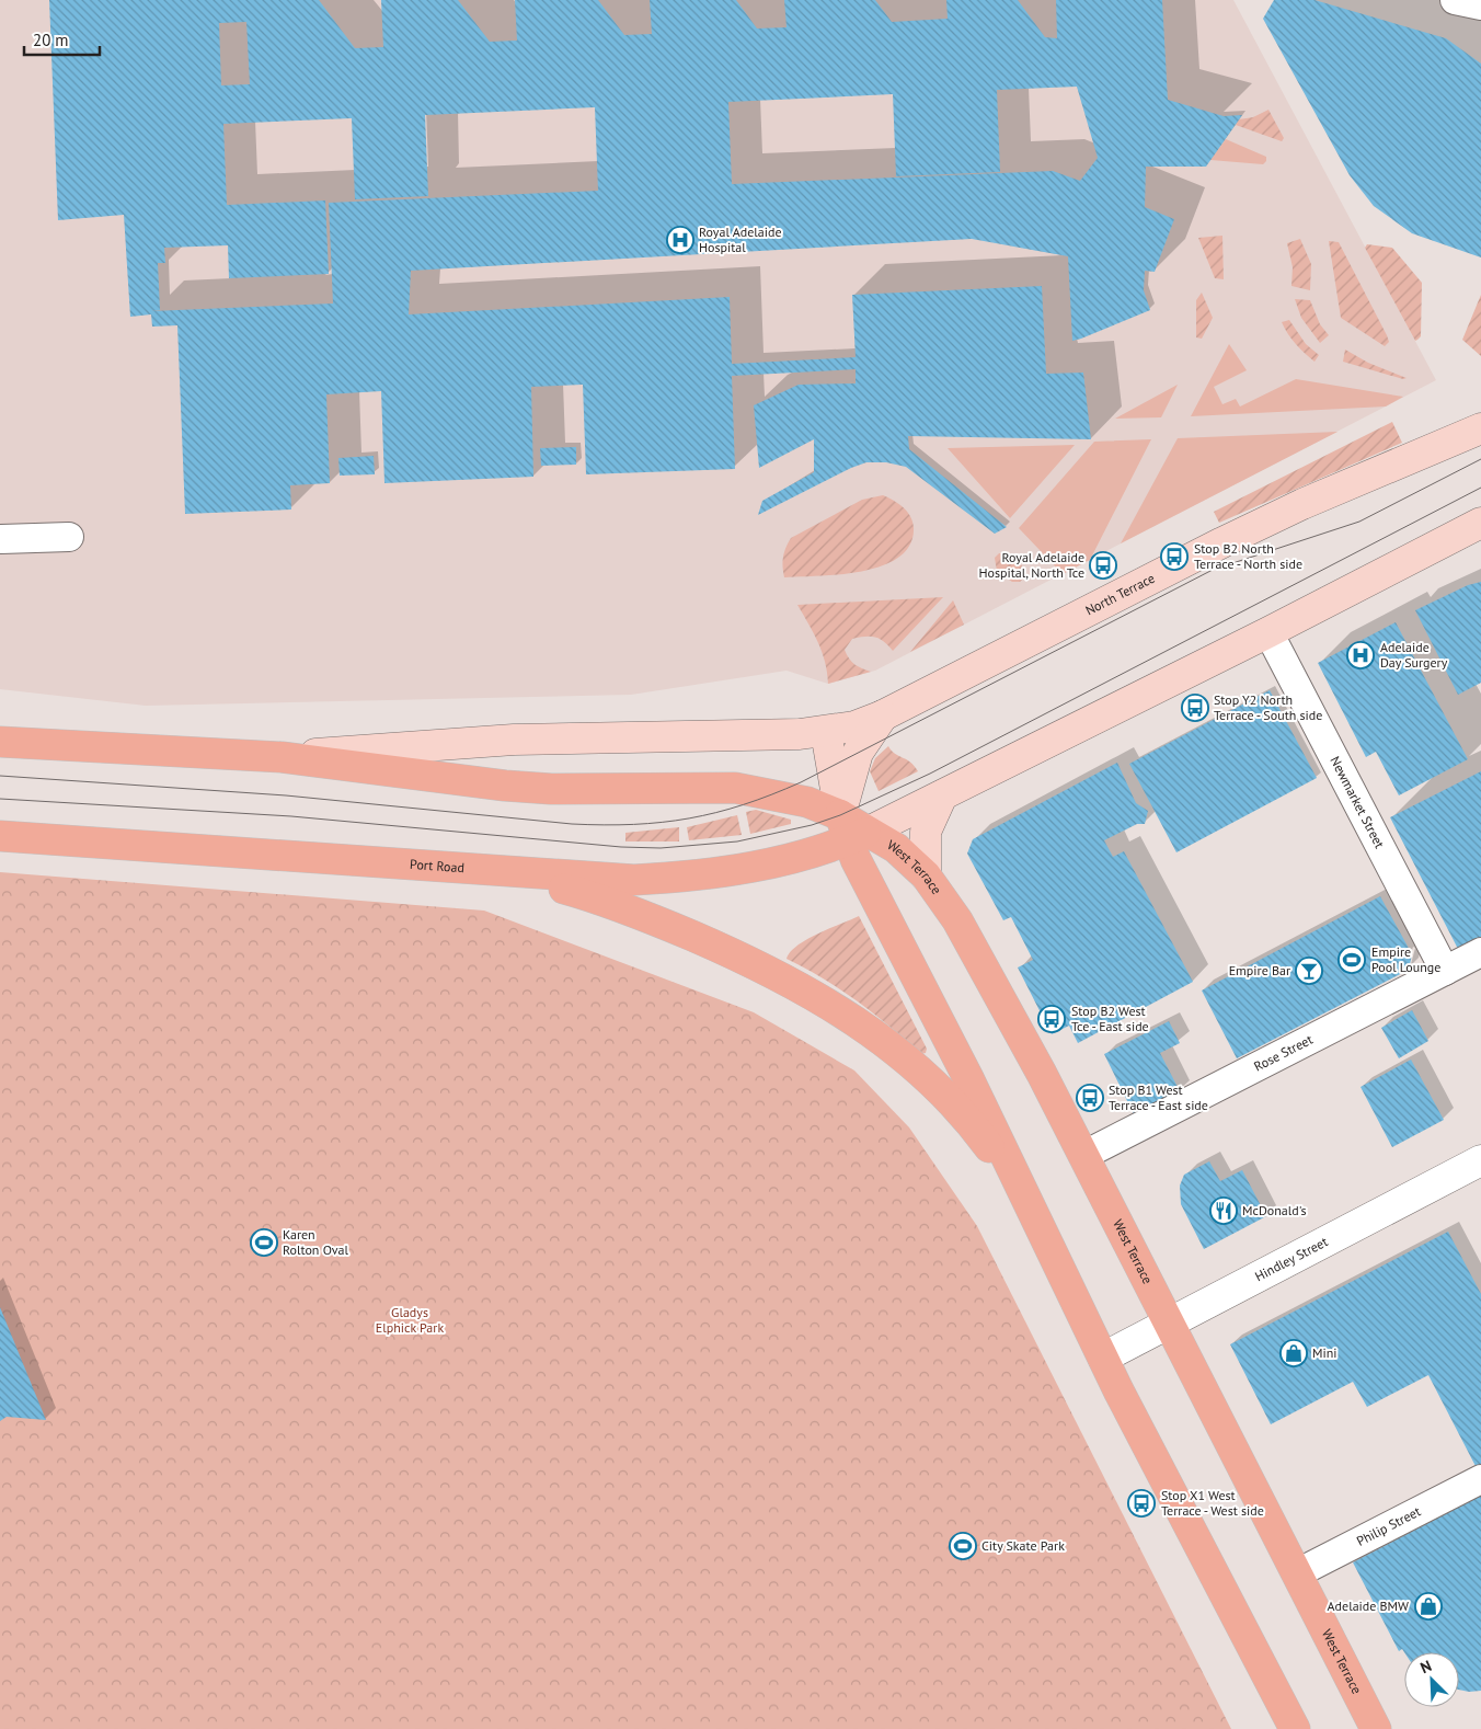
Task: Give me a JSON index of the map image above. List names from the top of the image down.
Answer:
{
  "streets": {
    "main road": ["North Terrace", "Port Road", "West Terrace"],
    "street": [
      "Newmarket Street",
      "Rose Street",
      "Hindley Street",
      "Philip Street"
    ]
  },
  "crossings": [
    ["North Terrace", "Port Road"],
    ["North Terrace", "West Terrace"],
    ["Newmarket Street", "Rose Street"],
    ["Port Road", "West Terrace"],
    ["West Terrace", "Rose Street"],
    ["West Terrace", "Hindley Street"],
    ["West Terrace", "Philip Street"]
  ],
  "parks": ["Gladys Elphick Park"],
  "places": {
    "hospital": ["Royal Adelaide Hospital", "Adelaide Day Surgery"],
    "bus stop": [
      "Stop B2 North Terrace - North side",
      "Royal Adelaide Hospital, North Tce",
      "Stop Y2 North Terrace - South side",
      "Stop B2 West Tce - East side",
      "Stop B1 West Terrace - East side",
      "Stop X1 West Terrace - West side"
    ],
    "sports": ["Empire Pool Lounge", "Karen Rolton Oval", "City Skate Park"],
    "bar": ["Empire Bar"],
    "restaurant": ["McDonald's"],
    "shop": ["Mini", "Adelaide BMW"]
  },
  "scale_bar": "20 m",
  "north": "top left"
}
